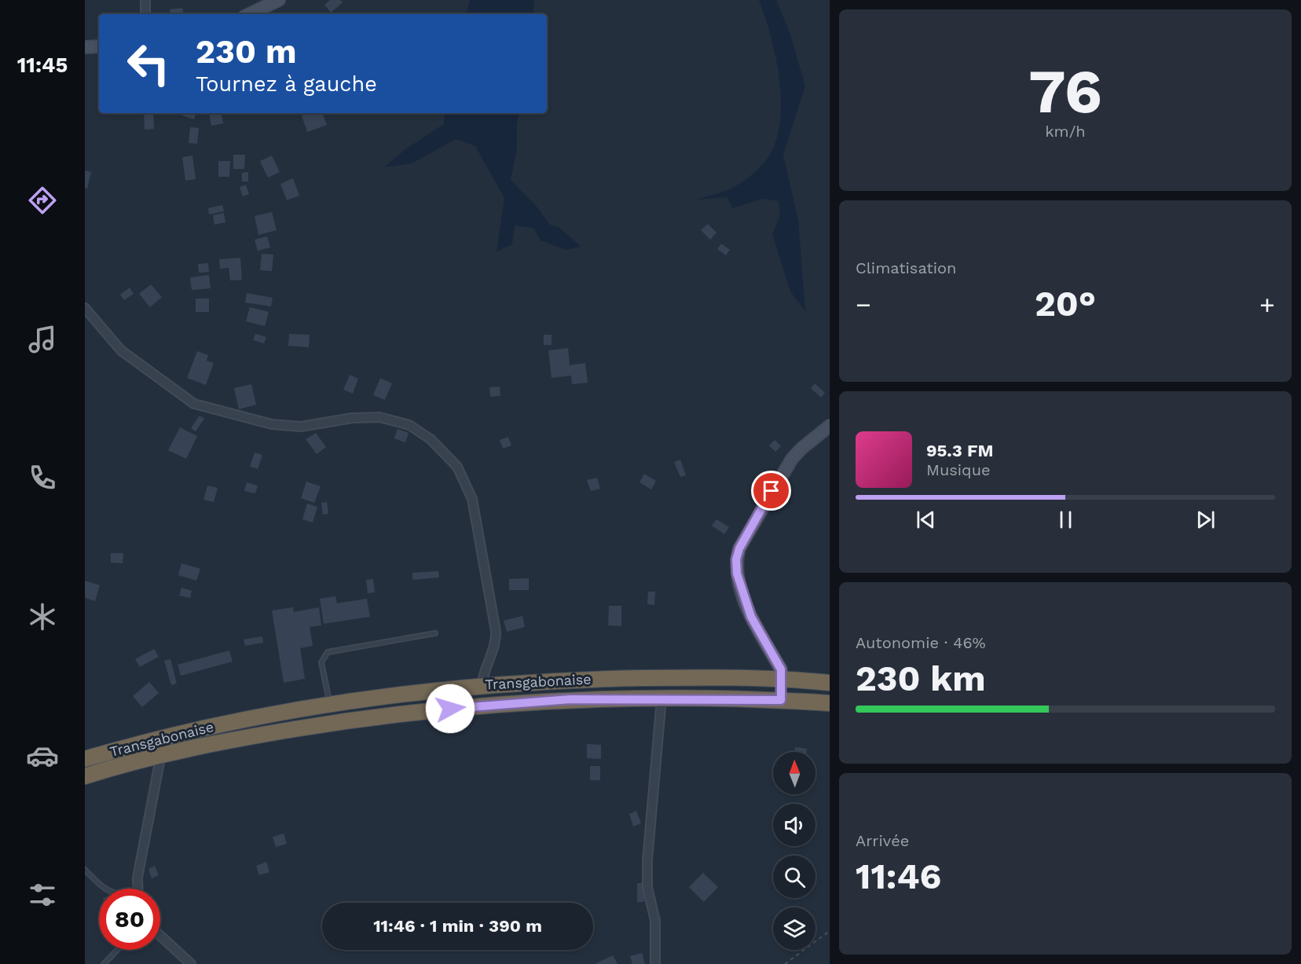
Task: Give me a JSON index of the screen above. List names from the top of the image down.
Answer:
{
  "streets": {
    "highway": ["Transgabonaise"]
  },
  "north": "top",
  "page": {
    "tabs": "11:45",
    "tile": [
      ["76", "km/h"],
      "Climatisation",
      ["Autonomie · 46%", "230 km"],
      ["Arrivée", "11:46"]
    ],
    "turn": ["230 m", "Tournez à gauche"],
    "heat": ["−", "20°", "+"],
    "song": ["95.3 FM", "Musique"],
    "limit": "80",
    "trip": "11:46 · 1 min · 390 m"
  }
}
